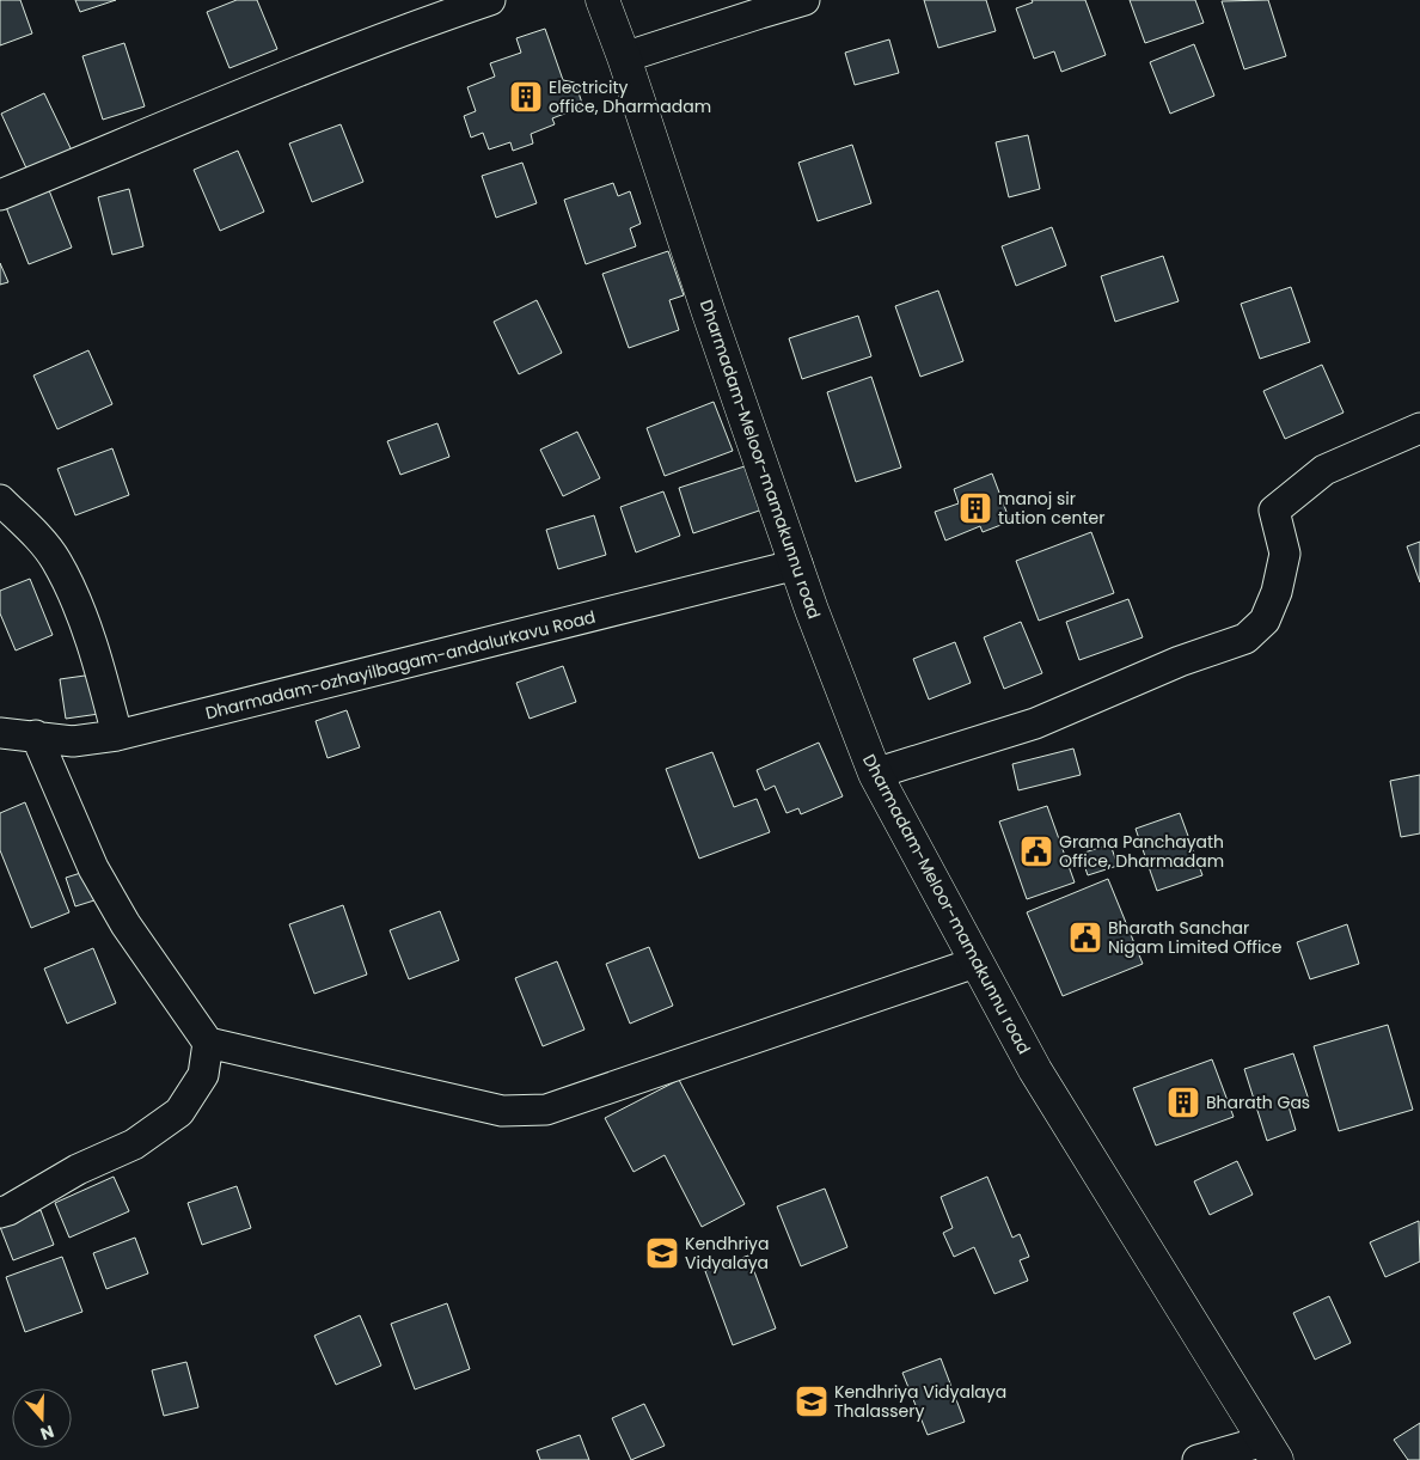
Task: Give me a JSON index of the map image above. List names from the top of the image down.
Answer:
{
  "streets": {
    "main road": ["Dharmadam-Meloor-mamakunnu road"],
    "street": ["Dharmadam-ozhayilbagam-andalurkavu Road"]
  },
  "crossings": [
    ["Dharmadam-Meloor-mamakunnu road", "Dharmadam-ozhayilbagam-andalurkavu Road"]
  ],
  "places": {
    "building": ["Electricity office, Dharmadam", "manoj sir tution center", "Bharath Gas"],
    "public building": ["Grama Panchayath Office, Dharmadam", "Bharath Sanchar Nigam Limited Office"],
    "school or university": ["Kendhriya Vidyalaya", "Kendhriya Vidyalaya Thalassery"]
  },
  "north": "bottom"
}
